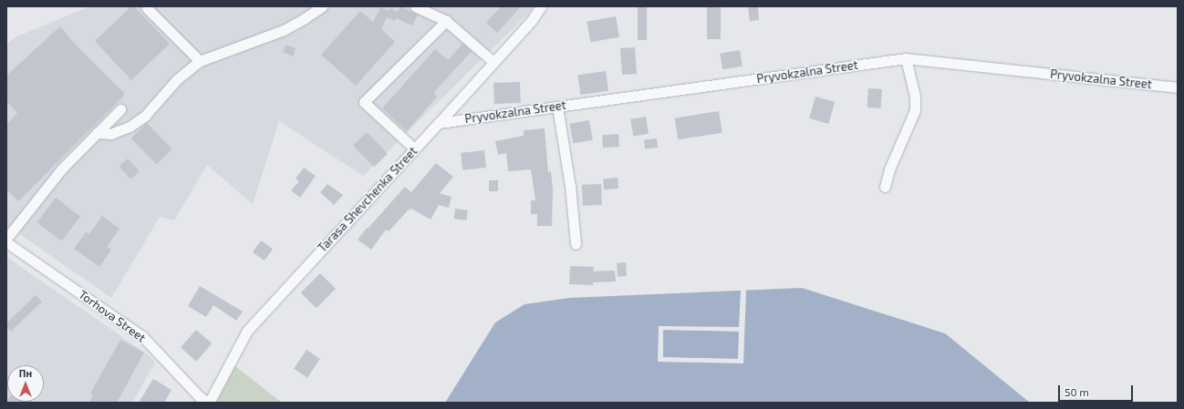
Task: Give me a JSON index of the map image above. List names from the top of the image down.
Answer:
{
  "streets": {
    "street": ["Pryvokzalna Street", "Tarasa Shevchenka Street", "Torhova Street"]
  },
  "crossings": [
    ["Pryvokzalna Street", "Tarasa Shevchenka Street"],
    ["Tarasa Shevchenka Street", "Torhova Street"]
  ],
  "scale_bar": "50 m",
  "north": "top"
}
